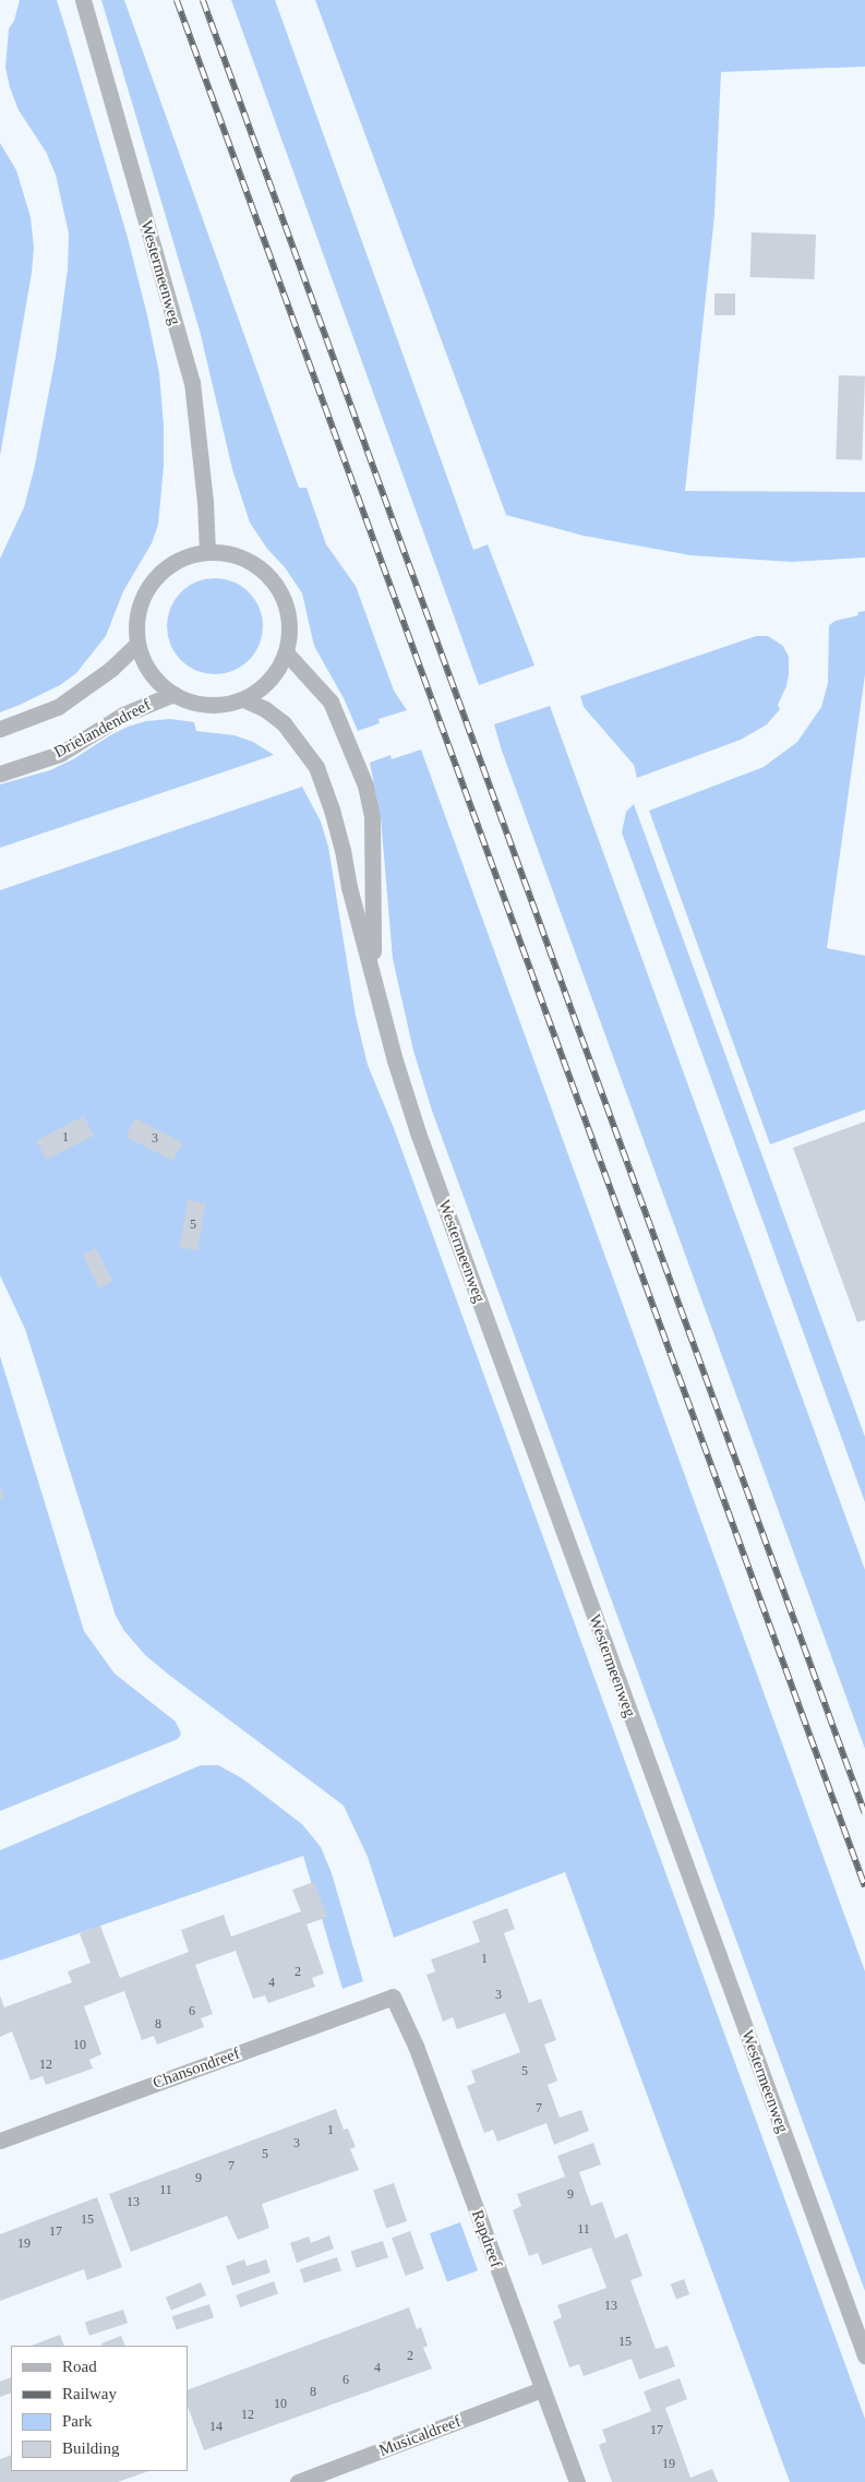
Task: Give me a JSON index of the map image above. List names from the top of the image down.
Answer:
{
  "streets": {
    "street": [
      "Westermeenweg",
      "Drielandendreef",
      "Chansondreef",
      "Rapdreef",
      "Musicaldreef"
    ]
  },
  "crossings": [
    ["Westermeenweg", "Drielandendreef"],
    ["Chansondreef", "Rapdreef"],
    ["Rapdreef", "Musicaldreef"]
  ],
  "house_numbers": [
    "1",
    "3",
    "5",
    "1",
    "2",
    "4",
    "3",
    "6",
    "8",
    "10",
    "12",
    "5",
    "7",
    "1",
    "3",
    "5",
    "7",
    "9",
    "11",
    "9",
    "13",
    "15",
    "11",
    "17",
    "19",
    "13",
    "15",
    "2",
    "4",
    "6",
    "8",
    "10",
    "12",
    "14",
    "17",
    "19"
  ],
  "legend": [
    "Road",
    "Railway",
    "Park",
    "Building"
  ]
}
